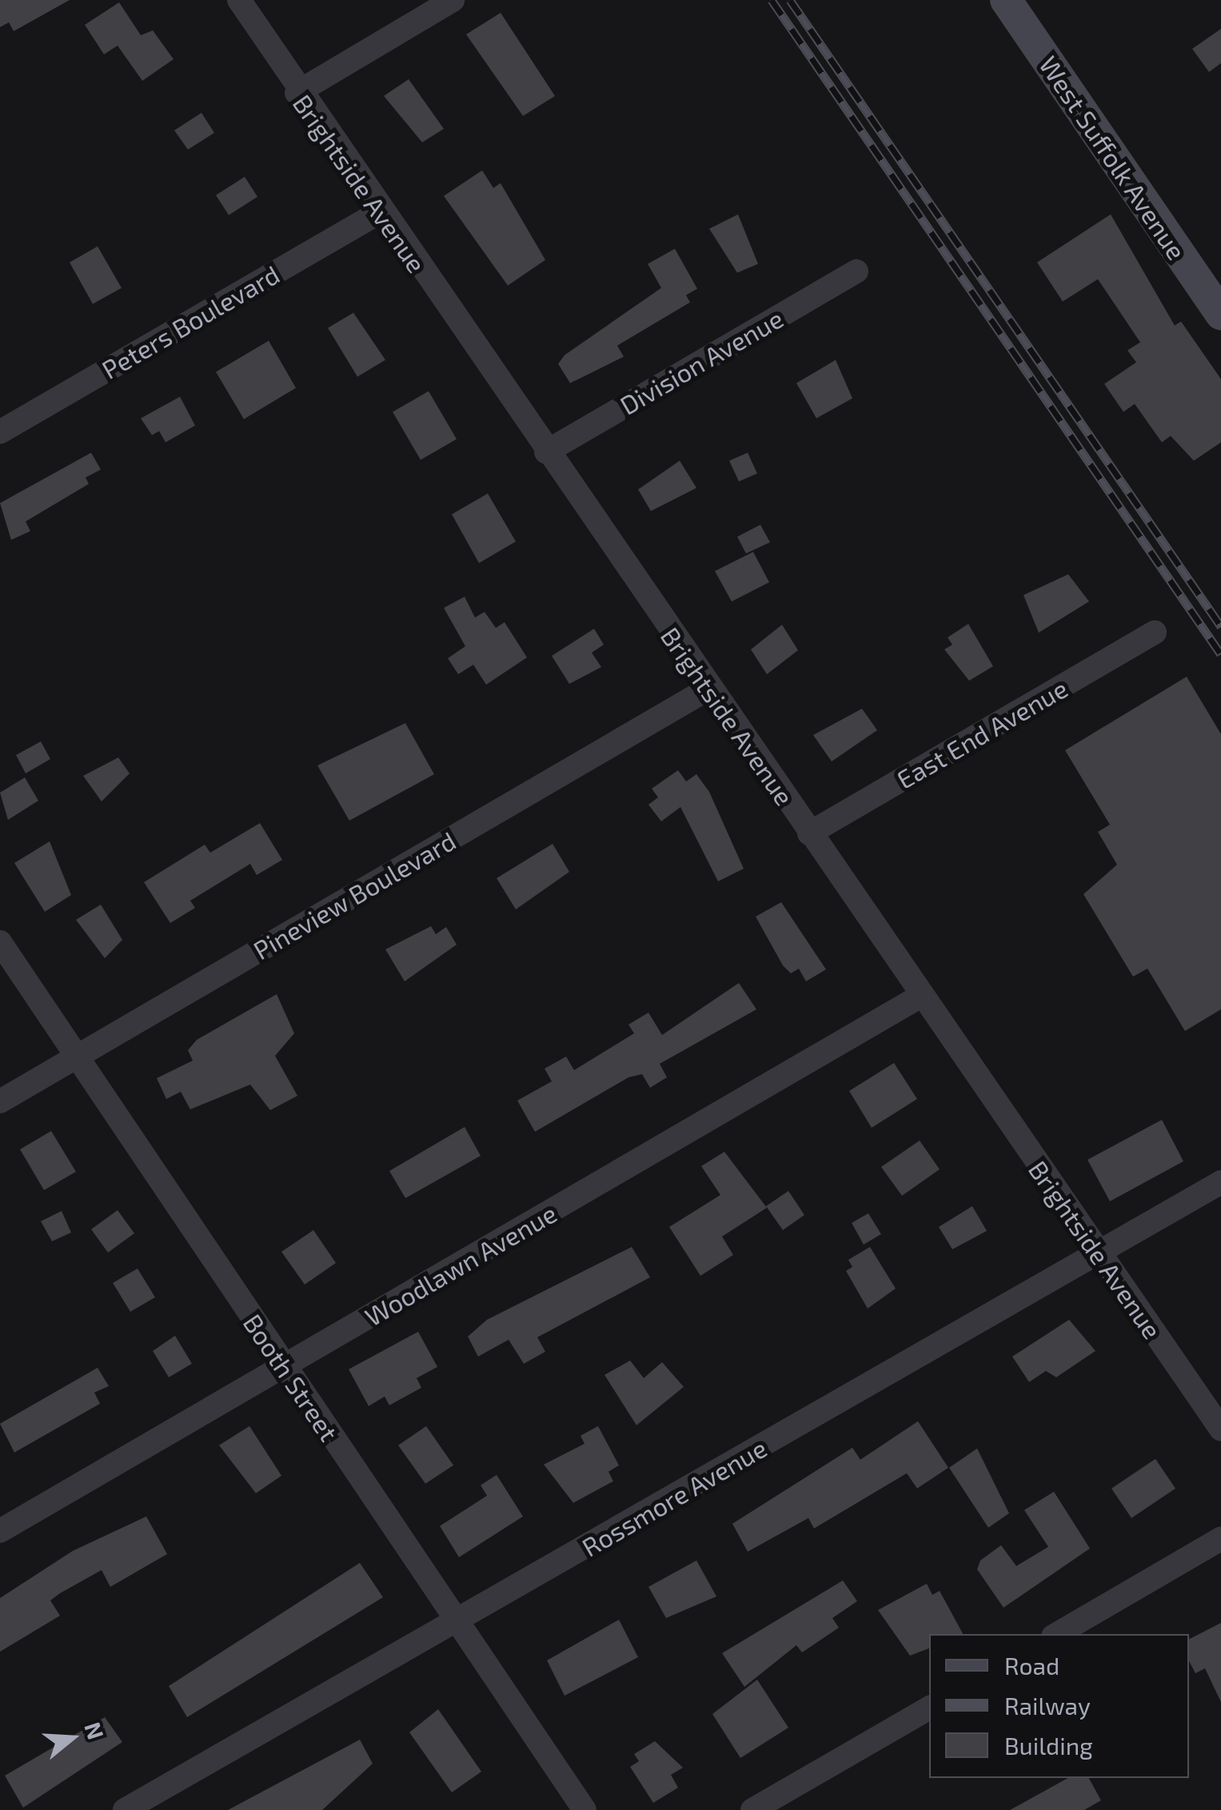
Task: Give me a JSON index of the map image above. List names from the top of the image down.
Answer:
{
  "streets": {
    "main road": ["West Suffolk Avenue"],
    "street": [
      "Brightside Avenue",
      "Peters Boulevard",
      "Division Avenue",
      "East End Avenue",
      "Pineview Boulevard",
      "Woodlawn Avenue",
      "Booth Street",
      "Rossmore Avenue"
    ]
  },
  "crossings": [
    ["Brightside Avenue", "Peters Boulevard"],
    ["Brightside Avenue", "Division Avenue"],
    ["Brightside Avenue", "East End Avenue"],
    ["Brightside Avenue", "Pineview Boulevard"],
    ["Brightside Avenue", "Woodlawn Avenue"],
    ["Brightside Avenue", "Rossmore Avenue"],
    ["Pineview Boulevard", "Booth Street"],
    ["Woodlawn Avenue", "Booth Street"],
    ["Booth Street", "Rossmore Avenue"]
  ],
  "legend": ["Road", "Railway", "Building"],
  "north": "right"
}
